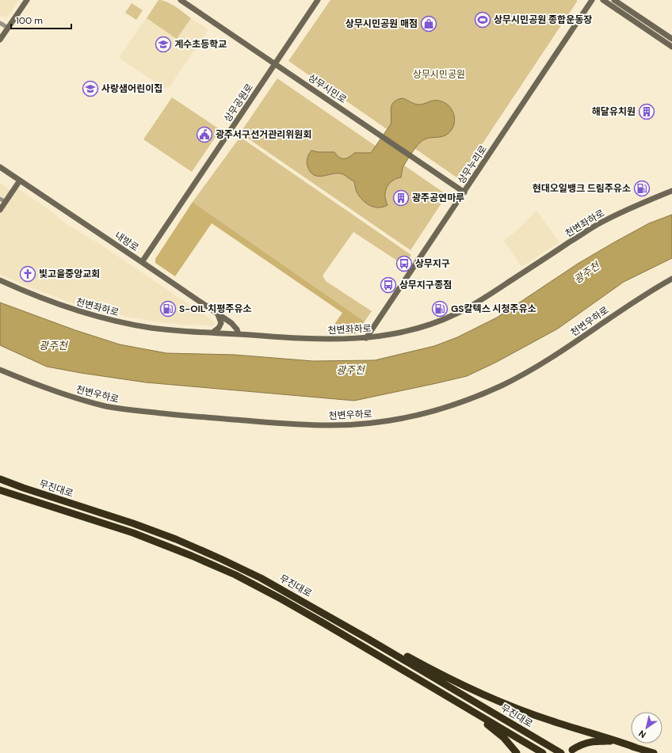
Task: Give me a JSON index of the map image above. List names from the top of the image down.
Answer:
{
  "streets": {
    "highway": ["무진대로"],
    "street": [
      "상무시민로",
      "상무공원로",
      "상무누리로",
      "천변좌하로",
      "내방로",
      "천변우하로"
    ]
  },
  "crossings": [
    ["상무시민로", "상무공원로"],
    ["상무시민로", "상무누리로"],
    ["상무공원로", "내방로"],
    ["상무누리로", "천변좌하로"],
    ["천변좌하로", "내방로"]
  ],
  "water": ["광주천"],
  "parks": ["상무시민공원"],
  "places": {
    "sports": ["상무시민공원 종합운동장"],
    "shop": ["상무시민공원 매점"],
    "school or university": ["계수초등학교", "사랑샘어린이집"],
    "building": ["해달유치원", "광주공연마루"],
    "public building": ["광주서구선거관리위원회"],
    "fuel station": ["현대오일뱅크 드림주유소", "S-OIL 치평주유소", "GS칼텍스 시청주유소"],
    "bus stop": ["상무지구", "상무지구종점"],
    "church": ["빛고을중앙교회"]
  },
  "scale_bar": "100 m",
  "north": "bottom left"
}
